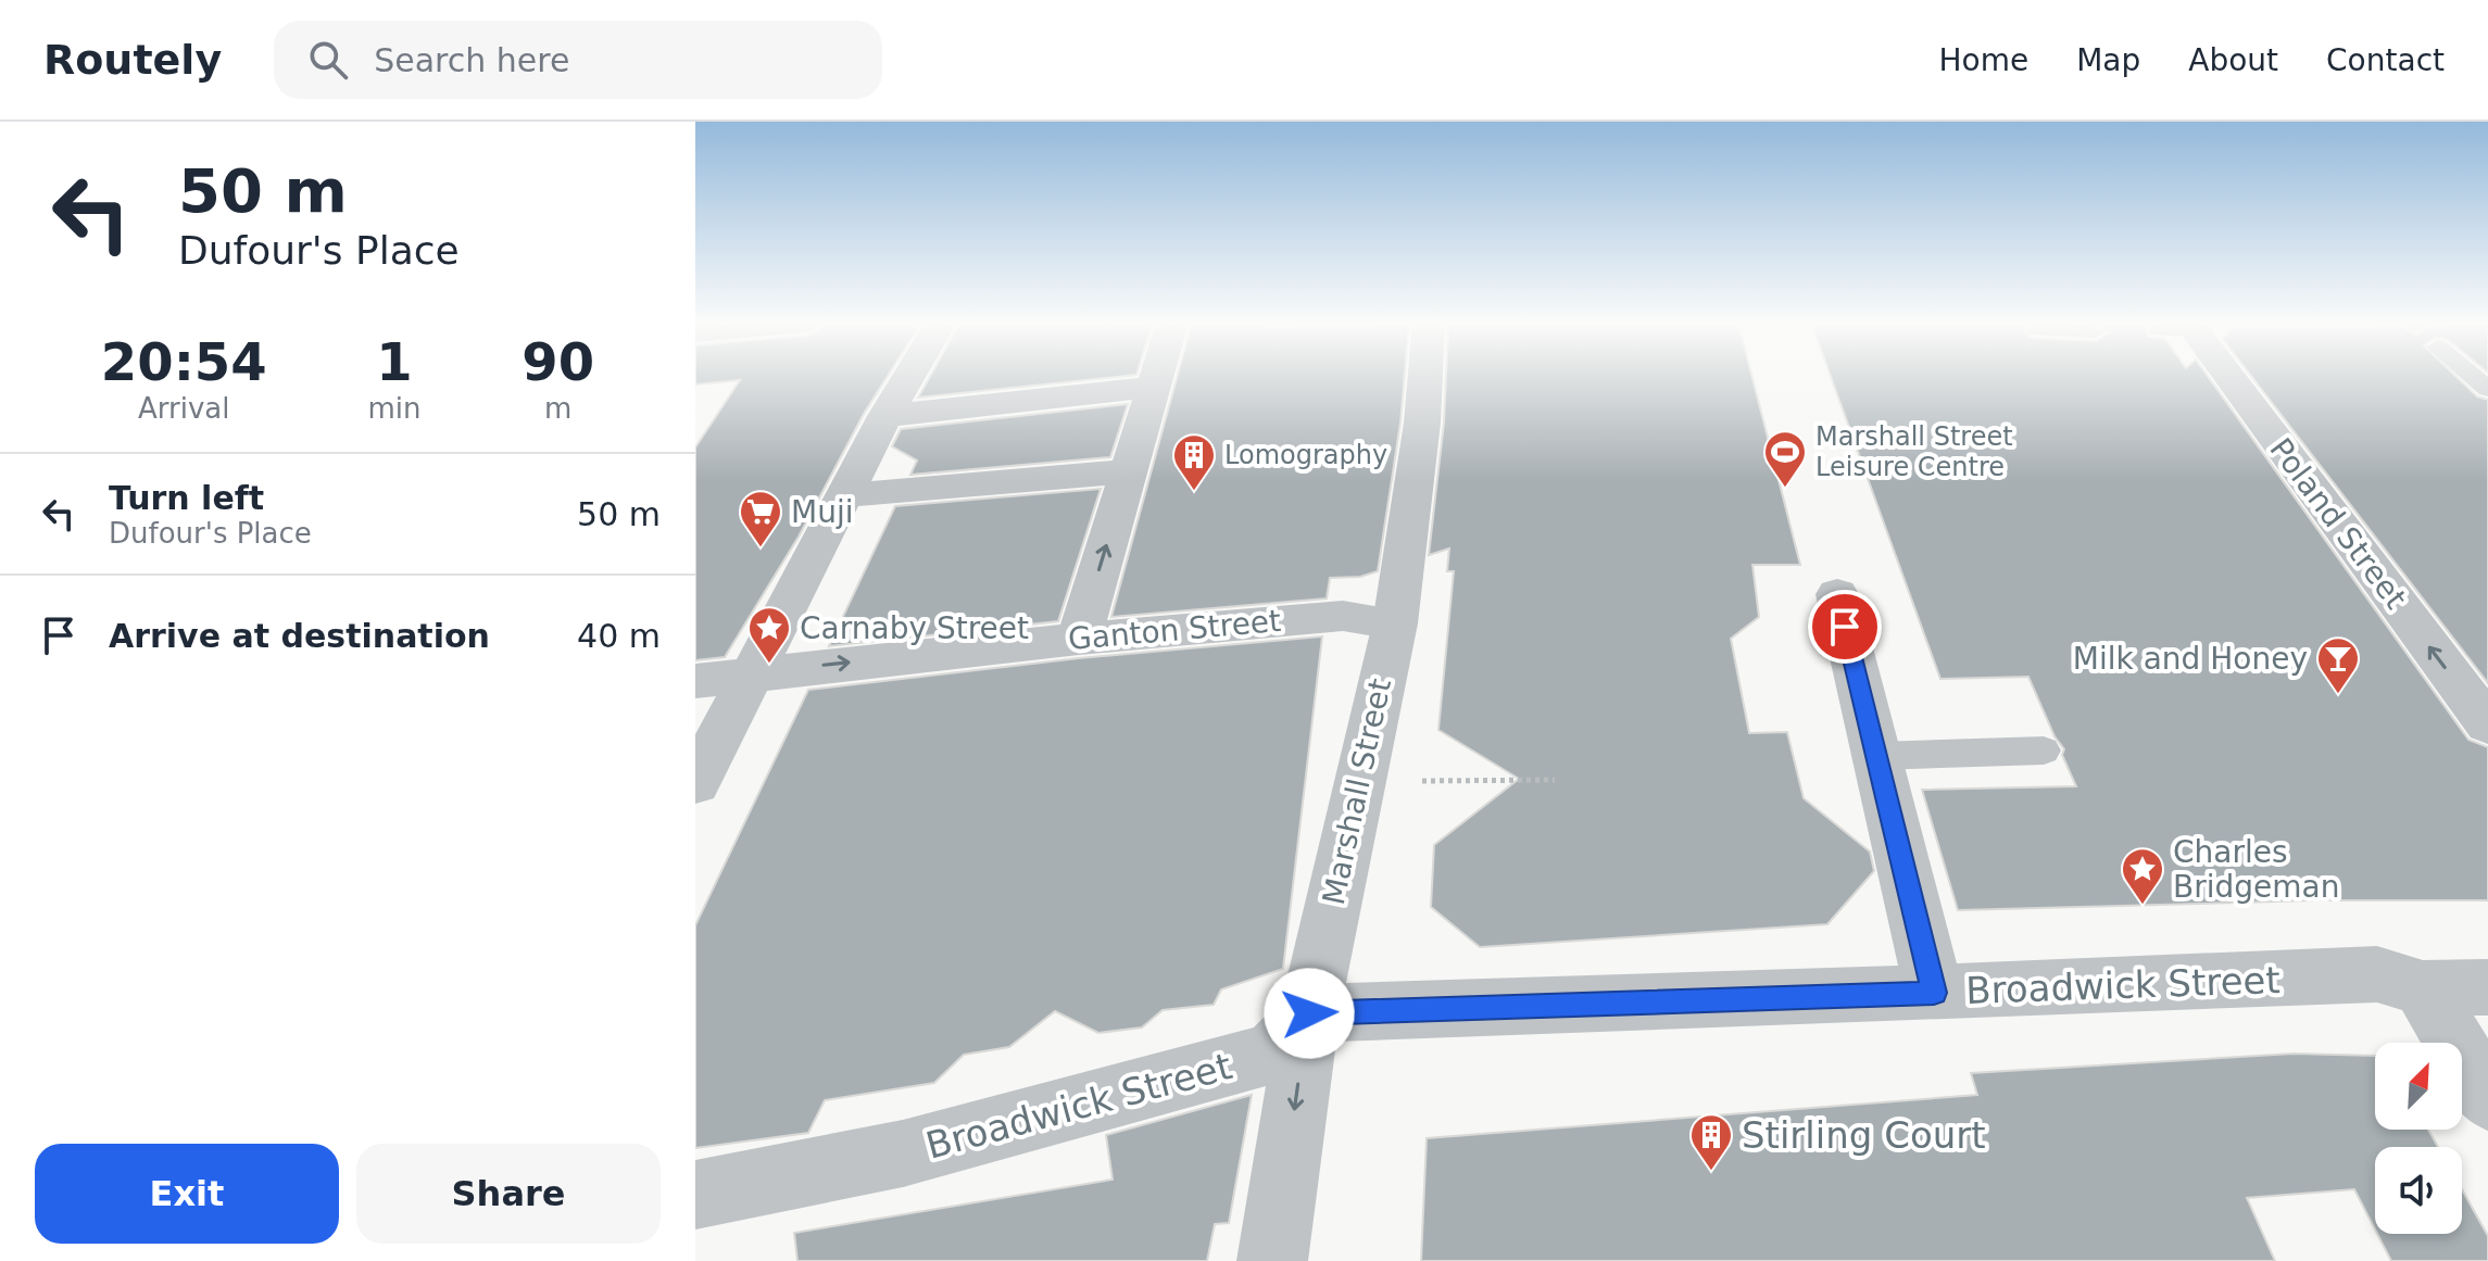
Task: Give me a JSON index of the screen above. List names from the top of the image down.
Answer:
{
  "streets": {
    "street": [
      "Poland Street",
      "Ganton Street",
      "Marshall Street",
      "Broadwick Street"
    ]
  },
  "crossings": [
    ["Ganton Street", "Marshall Street"],
    ["Marshall Street", "Broadwick Street"]
  ],
  "one_way": ["Poland Street"],
  "places": {
    "sports": ["Marshall Street Leisure Centre"],
    "building": ["Lomography", "Stirling Court"],
    "supermarket": ["Muji"],
    "place": ["Carnaby Street", "Charles Bridgeman"],
    "bar": ["Milk and Honey"]
  },
  "north": "top right",
  "page": {
    "header": "Routely",
    "search": "Search here",
    "nav": [
      "Home",
      "Map",
      "About",
      "Contact"
    ],
    "turn": ["50 m", "Dufour's Place"],
    "eta": [
      "20:54",
      "Arrival",
      "1",
      "min",
      "90",
      "m"
    ],
    "list": [
      {
        "name": "Turn left",
        "note": "Dufour's Place",
        "value": "50 m"
      },
      {
        "name": "Arrive at destination",
        "value": "40 m"
      }
    ],
    "buttons": ["Exit", "Share"]
  }
}
